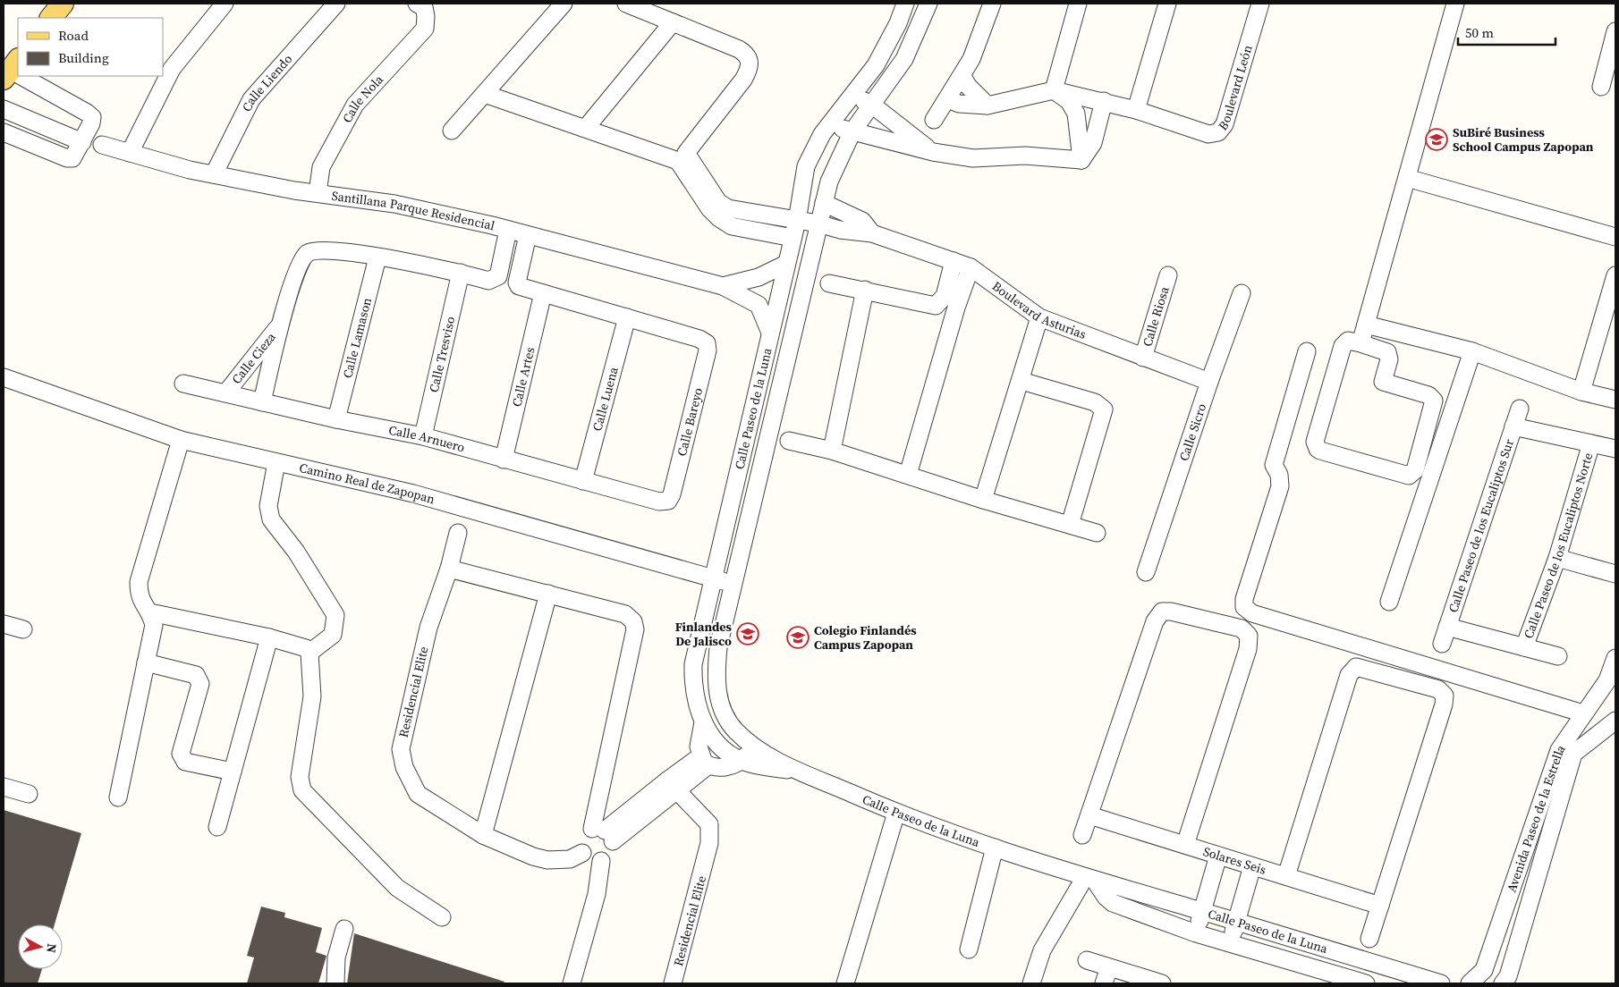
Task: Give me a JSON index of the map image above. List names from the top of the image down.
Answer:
{
  "streets": {
    "street": [
      "Calle Liendo",
      "Boulevard León",
      "Calle Nola",
      "Santillana Parque Residencial",
      "Boulevard Asturias",
      "Calle Riosa",
      "Calle Lamason",
      "Calle Tresviso",
      "Calle Cieza",
      "Calle Artes",
      "Calle Luena",
      "Calle Paseo de la Luna",
      "Calle Bareyo",
      "Calle Sicro",
      "Calle Arnuero",
      "Camino Real de Zapopan",
      "Calle Paseo de los Eucaliptos Sur",
      "Calle Paseo de los Eucaliptos Norte",
      "Residencial Elite",
      "Avenida Paseo de la Estrella",
      "Solares Seis"
    ]
  },
  "crossings": [
    ["Calle Liendo", "Santillana Parque Residencial"],
    ["Calle Nola", "Santillana Parque Residencial"],
    ["Santillana Parque Residencial", "Calle Paseo de la Luna"],
    ["Boulevard Asturias", "Calle Riosa"],
    ["Boulevard Asturias", "Calle Paseo de la Luna"],
    ["Boulevard Asturias", "Calle Sicro"],
    ["Calle Lamason", "Calle Cieza"],
    ["Calle Lamason", "Calle Arnuero"],
    ["Calle Tresviso", "Calle Arnuero"],
    ["Calle Cieza", "Calle Arnuero"],
    ["Calle Artes", "Calle Arnuero"],
    ["Calle Luena", "Calle Bareyo"],
    ["Calle Luena", "Calle Arnuero"],
    ["Calle Paseo de la Luna", "Camino Real de Zapopan"],
    ["Calle Bareyo", "Calle Arnuero"]
  ],
  "places": {
    "school or university": ["SuBiré Business School Campus Zapopan", "Finlandes De Jalisco", "Colegio Finlandés Campus Zapopan"]
  },
  "legend": ["Road", "Building"],
  "scale_bar": "50 m",
  "north": "right"
}
